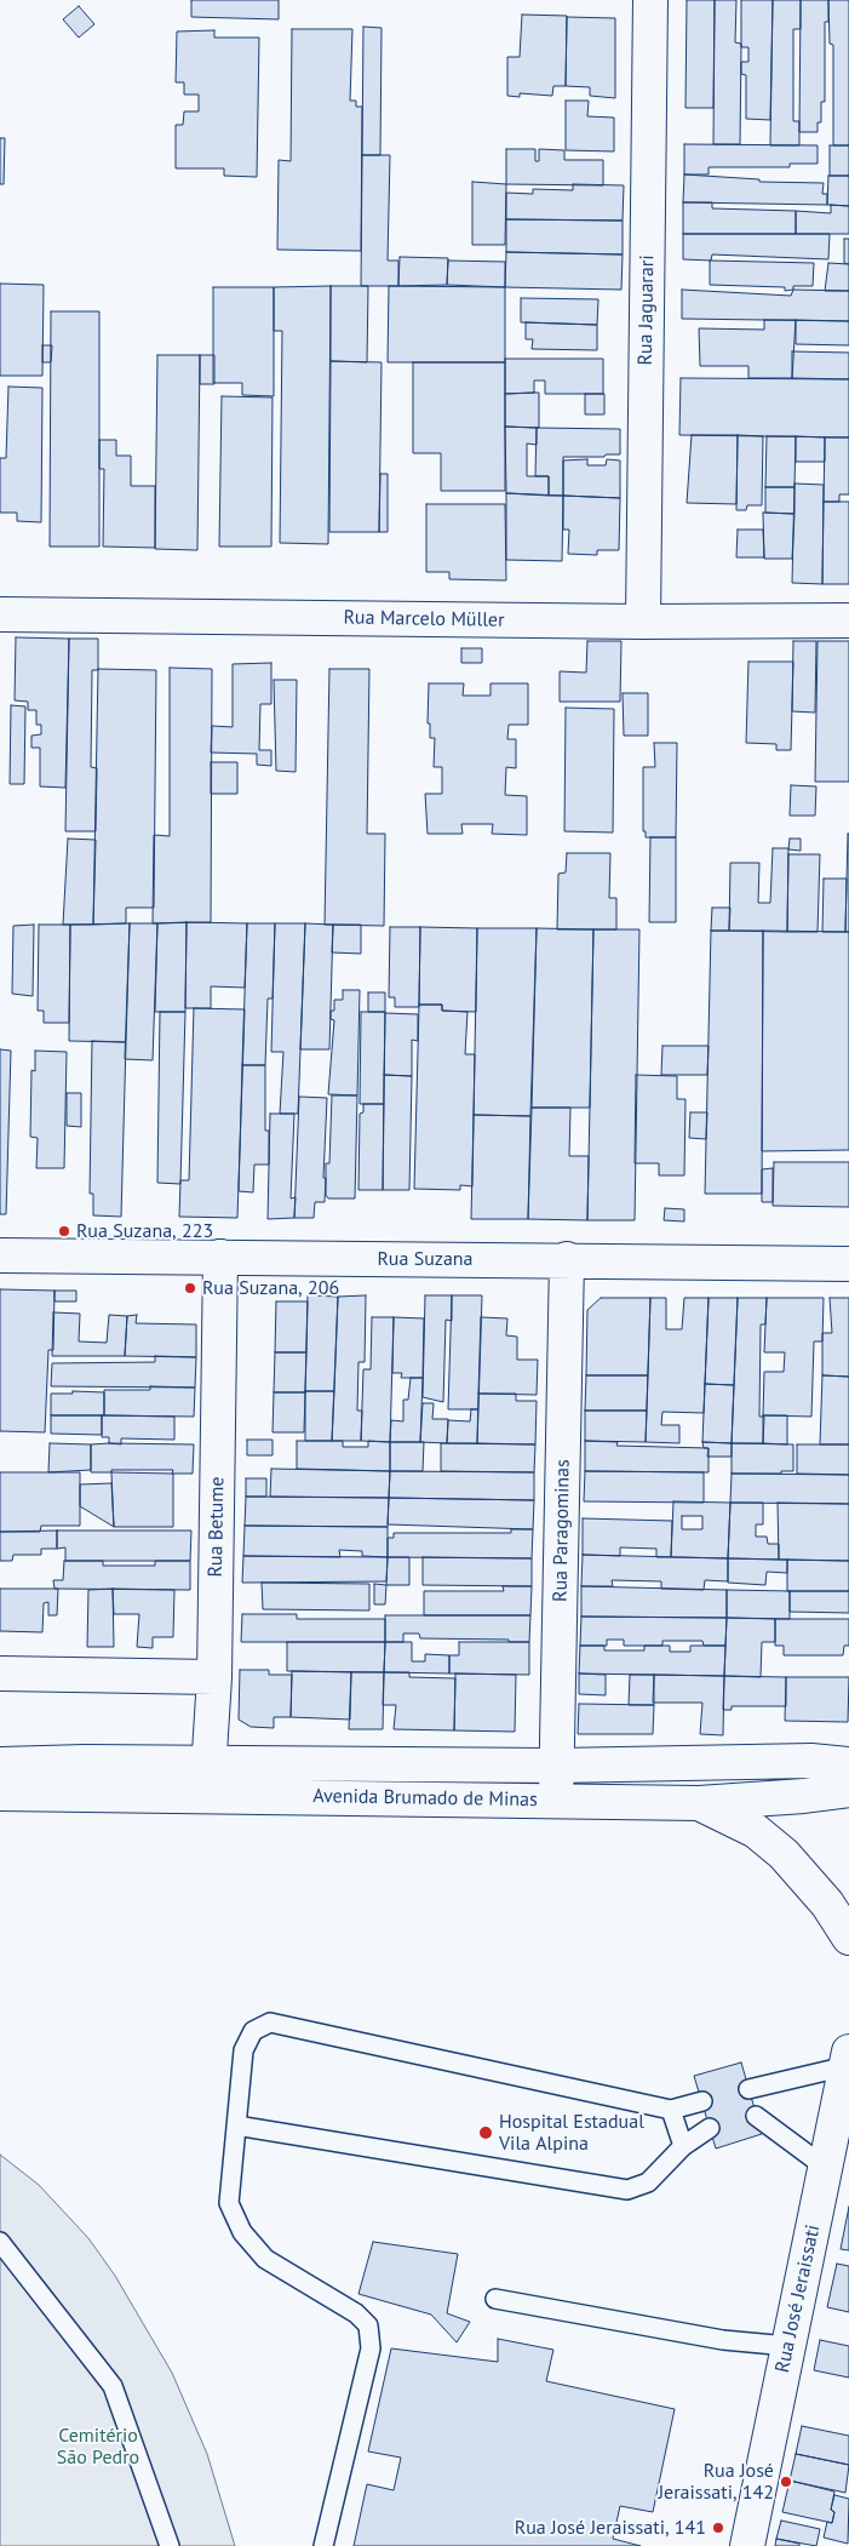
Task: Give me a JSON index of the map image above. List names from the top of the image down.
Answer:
{
  "streets": {
    "street": [
      "Rua Jaguarari",
      "Rua Marcelo Müller",
      "Rua Suzana",
      "Rua Betume",
      "Rua Paragominas",
      "Avenida Brumado de Minas",
      "Rua José Jeraissati"
    ]
  },
  "crossings": [
    ["Rua Jaguarari", "Rua Marcelo Müller"],
    ["Rua Suzana", "Rua Betume"],
    ["Rua Suzana", "Rua Paragominas"],
    ["Rua Betume", "Avenida Brumado de Minas"],
    ["Rua Paragominas", "Avenida Brumado de Minas"]
  ],
  "parks": ["Cemitério São Pedro"],
  "places": [
    "Rua Suzana, 223",
    "Rua Suzana, 206",
    "Hospital Estadual Vila Alpina",
    "Rua José Jeraissati, 142",
    "Rua José Jeraissati, 141"
  ]
}
